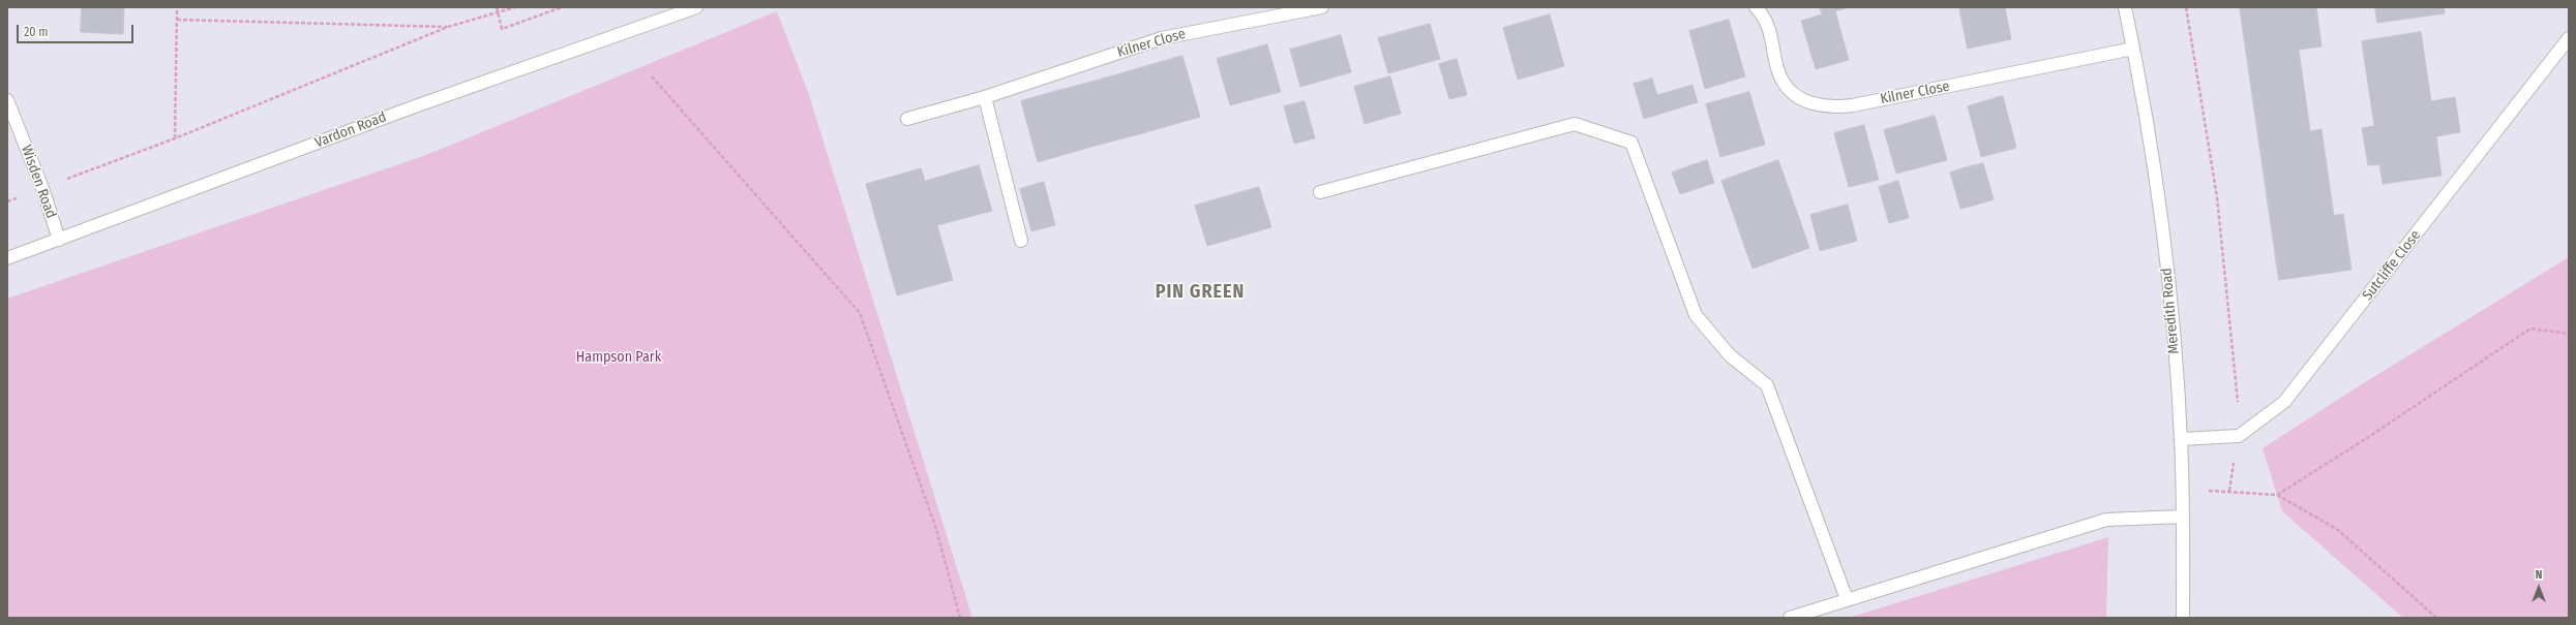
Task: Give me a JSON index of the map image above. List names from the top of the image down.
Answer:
{
  "streets": {
    "street": [
      "Kilner Close",
      "Vardon Road",
      "Wisden Road",
      "Sutcliffe Close",
      "Meredith Road"
    ]
  },
  "crossings": [
    ["Kilner Close", "Meredith Road"],
    ["Vardon Road", "Wisden Road"]
  ],
  "districts": ["PIN GREEN"],
  "parks": ["Hampson Park"],
  "scale_bar": "20 m",
  "north": "top"
}
